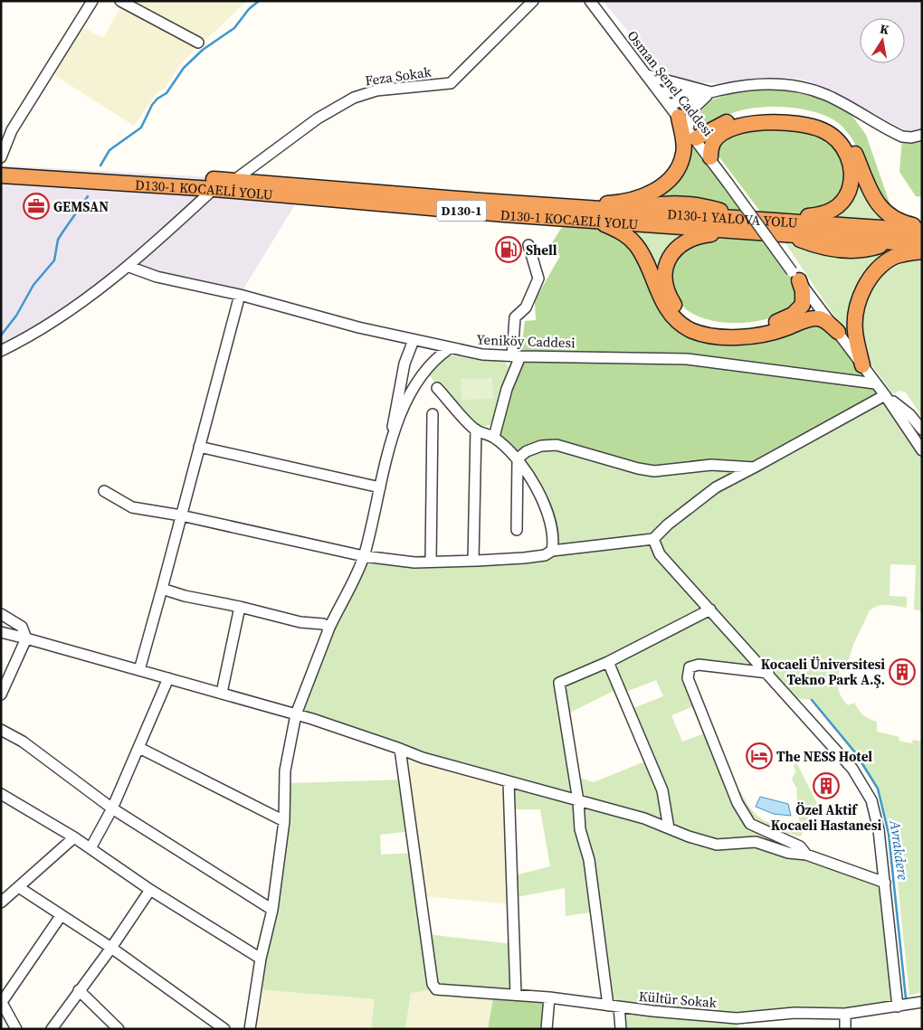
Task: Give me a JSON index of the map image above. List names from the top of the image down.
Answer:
{
  "streets": {
    "highway": ["D130-1 KOCAELİ YOLU", "D130-1", "D130-1 YALOVA YOLU"],
    "street": [
      "Feza Sokak",
      "Osman Şenel Caddesi",
      "Yeniköy Caddesi",
      "Kültür Sokak"
    ]
  },
  "crossings": [
    ["Feza Sokak", "D130-1"],
    ["Osman Şenel Caddesi", "Yeniköy Caddesi"],
    ["D130-1 KOCAELİ YOLU", "D130-1"],
    ["D130-1 KOCAELİ YOLU", "D130-1 YALOVA YOLU"],
    ["D130-1", "D130-1 YALOVA YOLU"]
  ],
  "water": ["Avrakdere"],
  "places": {
    "office": ["GEMSAN"],
    "fuel station": ["Shell"],
    "building": ["Kocaeli Üniversitesi Tekno Park A.Ş.", "Özel Aktif Kocaeli Hastanesi"],
    "hotel": ["The NESS Hotel"]
  },
  "north": "top"
}
